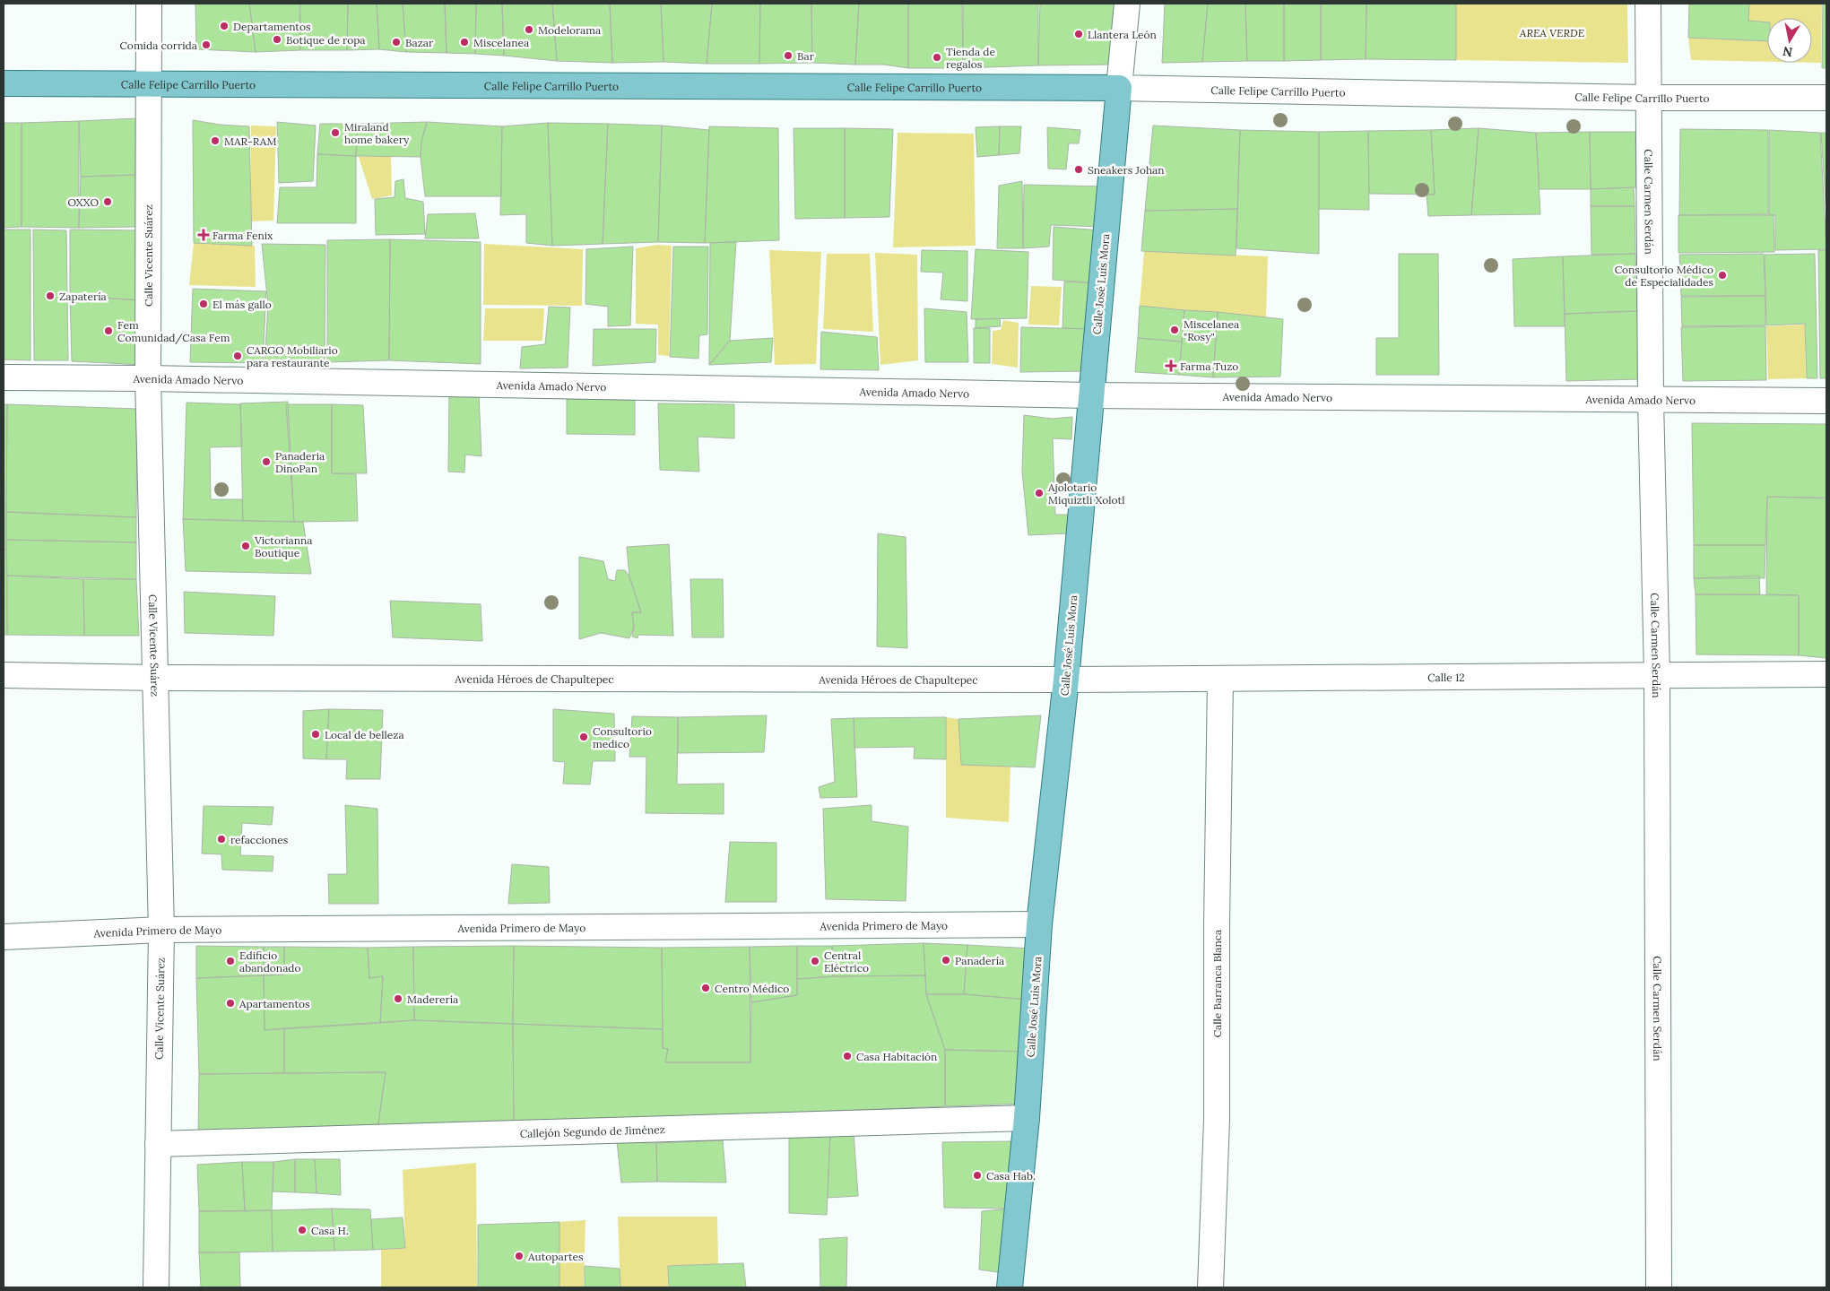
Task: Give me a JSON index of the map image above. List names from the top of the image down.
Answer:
{
  "streets": {
    "main road": ["Calle Felipe Carrillo Puerto", "Calle José Luis Mora"],
    "street": [
      "Calle Carmen Serdán",
      "Calle Vicente Suárez",
      "Avenida Amado Nervo",
      "Calle 12",
      "Avenida Héroes de Chapultepec",
      "Avenida Primero de Mayo",
      "Calle Barranca Blanca",
      "Callejón Segundo de Jiménez"
    ]
  },
  "crossings": [
    ["Calle Felipe Carrillo Puerto", "Calle Carmen Serdán"],
    ["Calle Felipe Carrillo Puerto", "Calle Vicente Suárez"],
    ["Calle Felipe Carrillo Puerto", "Calle José Luis Mora"],
    ["Calle Carmen Serdán", "Avenida Amado Nervo"],
    ["Calle Carmen Serdán", "Calle 12"],
    ["Calle Vicente Suárez", "Avenida Amado Nervo"],
    ["Calle Vicente Suárez", "Avenida Héroes de Chapultepec"],
    ["Calle Vicente Suárez", "Avenida Primero de Mayo"],
    ["Calle Vicente Suárez", "Callejón Segundo de Jiménez"],
    ["Calle José Luis Mora", "Avenida Amado Nervo"],
    ["Calle José Luis Mora", "Calle 12"],
    ["Calle José Luis Mora", "Avenida Héroes de Chapultepec"],
    ["Calle José Luis Mora", "Avenida Primero de Mayo"],
    ["Calle José Luis Mora", "Callejón Segundo de Jiménez"],
    ["Calle 12", "Avenida Héroes de Chapultepec"],
    ["Calle 12", "Calle Barranca Blanca"]
  ],
  "parks": ["AREA VERDE"],
  "places": {
    "other": [
      "Departamentos",
      "Modelorama",
      "Llantera León",
      "Botique de ropa",
      "Bazar",
      "Miscelanea",
      "Comida corrida",
      "Bar",
      "Tienda de regalos",
      "Miraland home bakery",
      "MAR-RAM",
      "Sneakers Johan",
      "OXXO",
      "Consultorio Médico de Especialidades",
      "Zapatería",
      "El más gallo",
      "Miscelanea \"Rosy\"",
      "Fem Comunidad/Casa Fem",
      "CARGO Mobiliario para restaurante",
      "Panaderia DinoPan",
      "Ajolotario Miquiztli Xolotl",
      "Victorianna Boutique",
      "Local de belleza",
      "Consultorio medico",
      "refacciones",
      "Panadería",
      "Edificio abandonado",
      "Central Eléctrico",
      "Centro Médico",
      "Maderería",
      "Apartamentos",
      "Casa Habitación",
      "Casa Hab.",
      "Casa H.",
      "Autopartes"
    ],
    "health": ["Farma Fenix", "Farma Tuzo"]
  },
  "north": "bottom"
}
